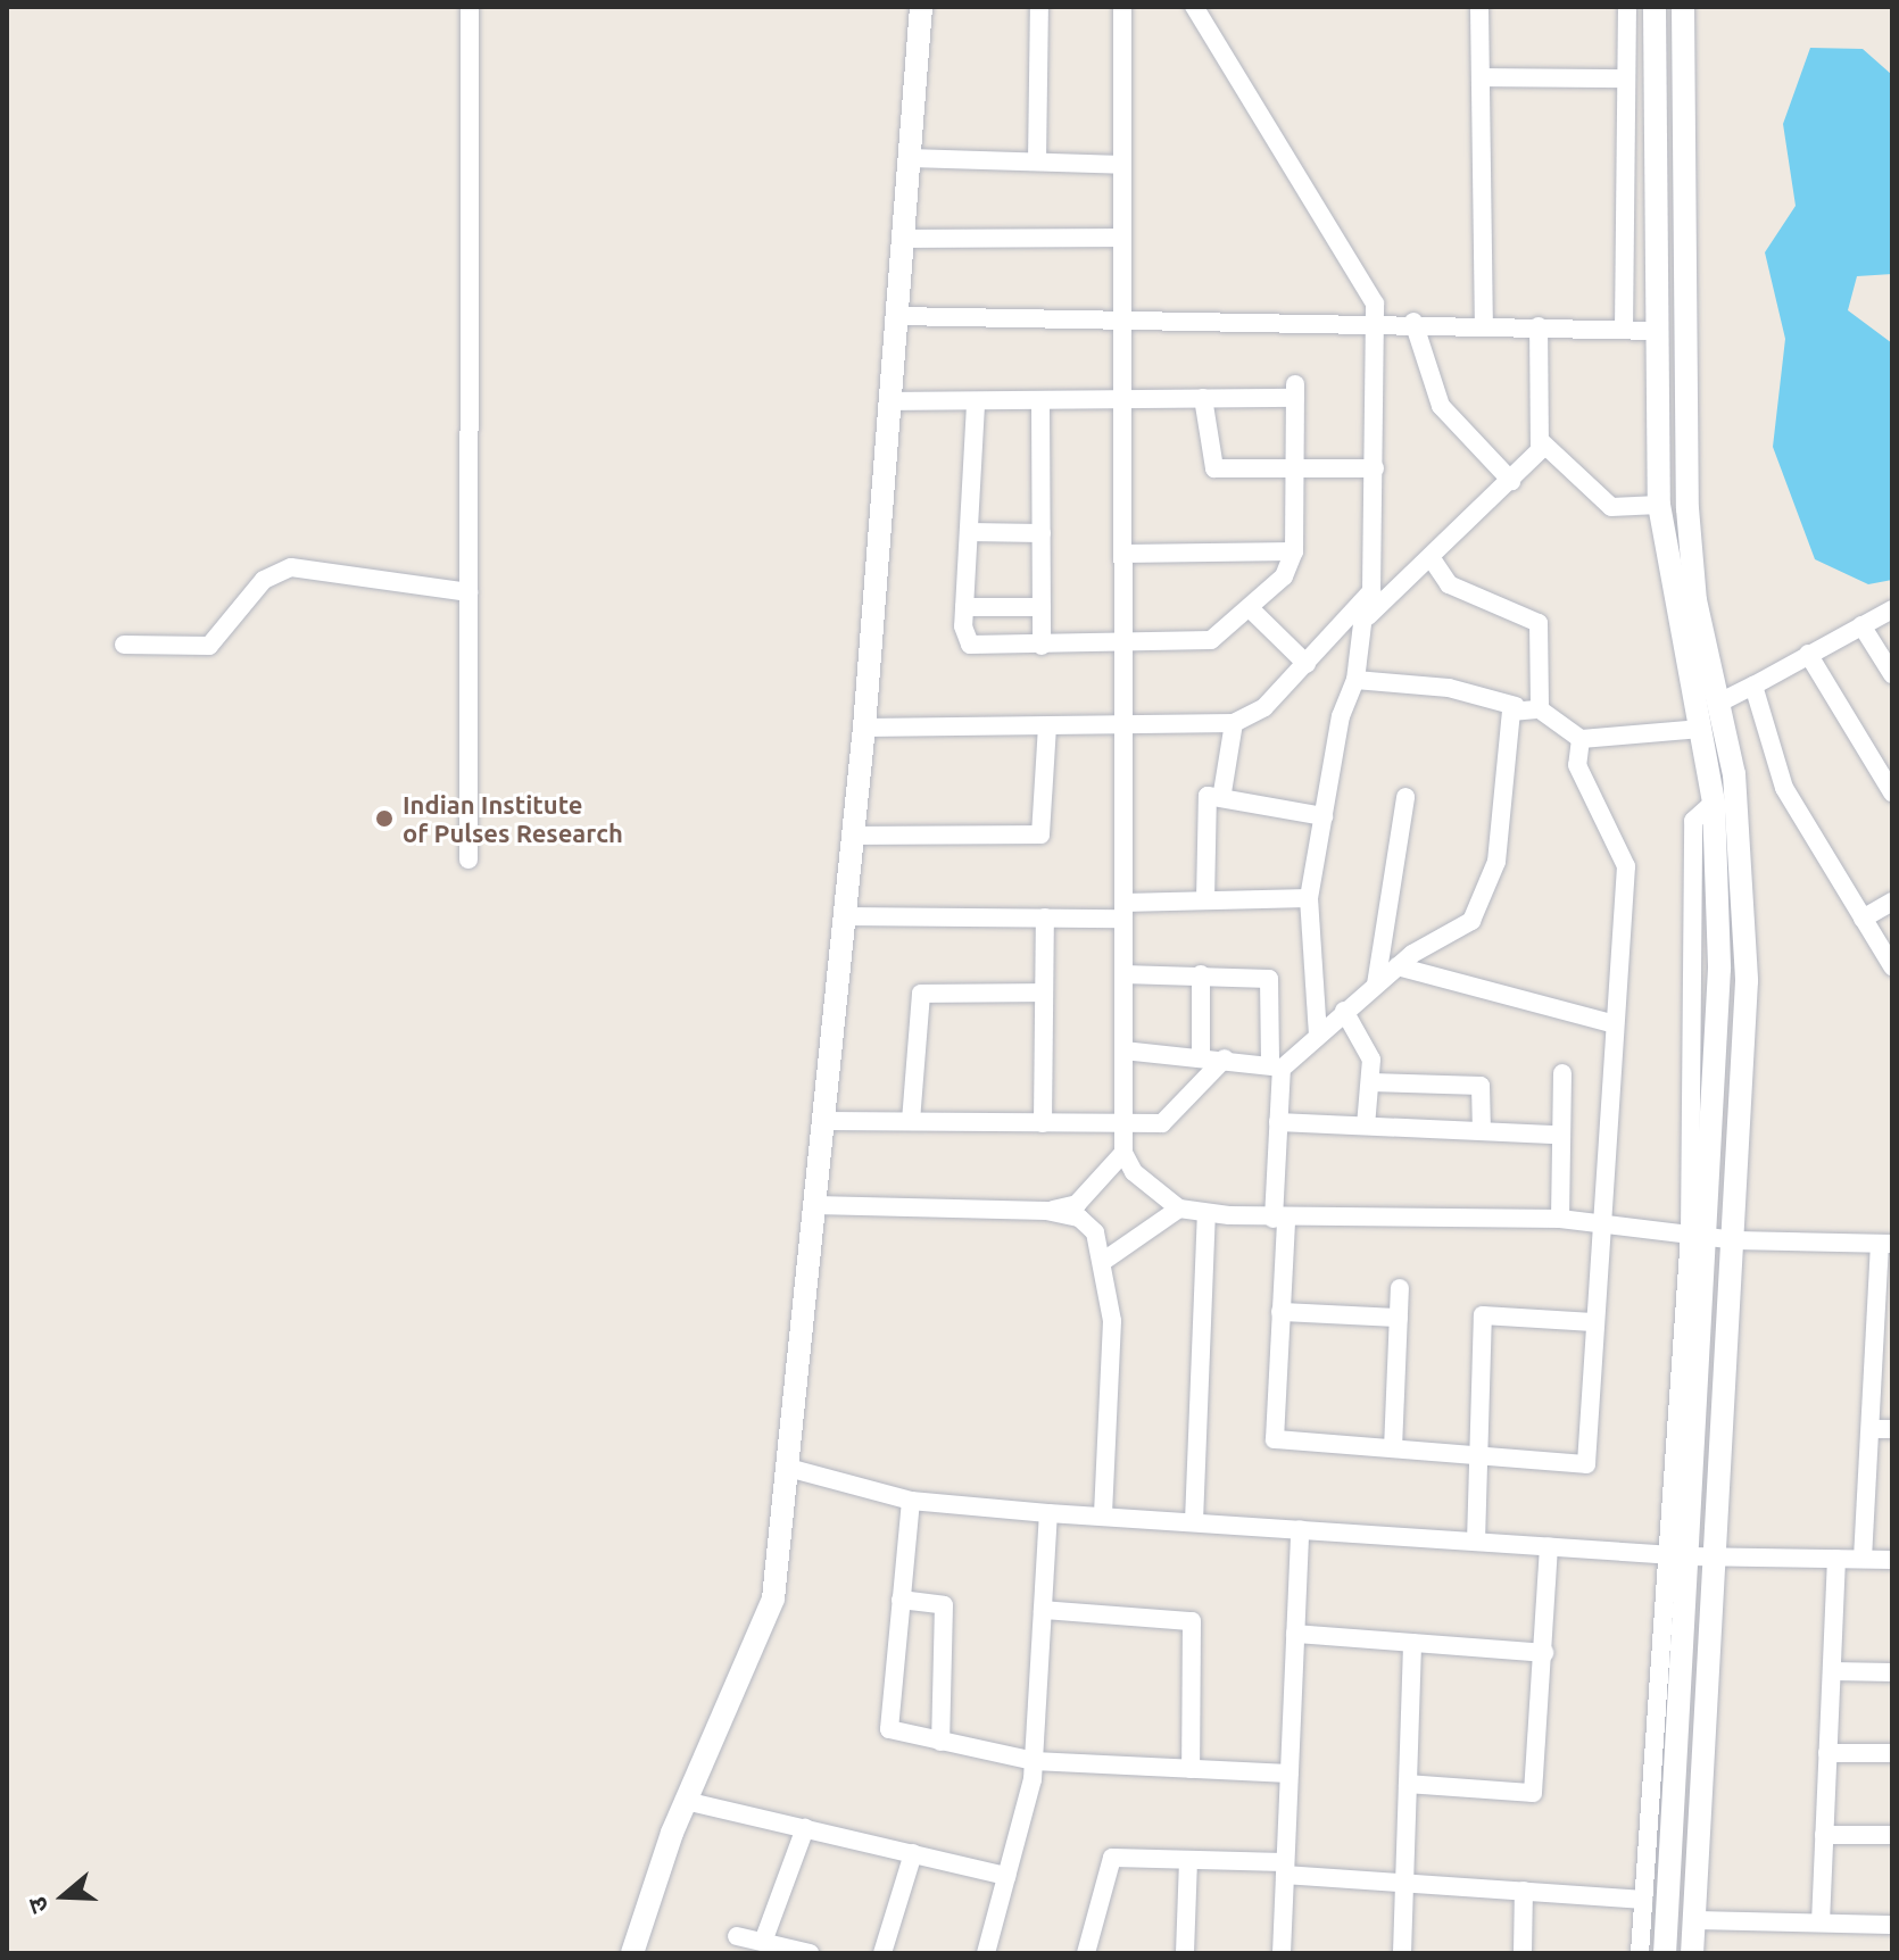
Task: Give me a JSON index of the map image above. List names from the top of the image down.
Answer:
{
  "places": ["Indian Institute of Pulses Research"],
  "north": "left"
}
